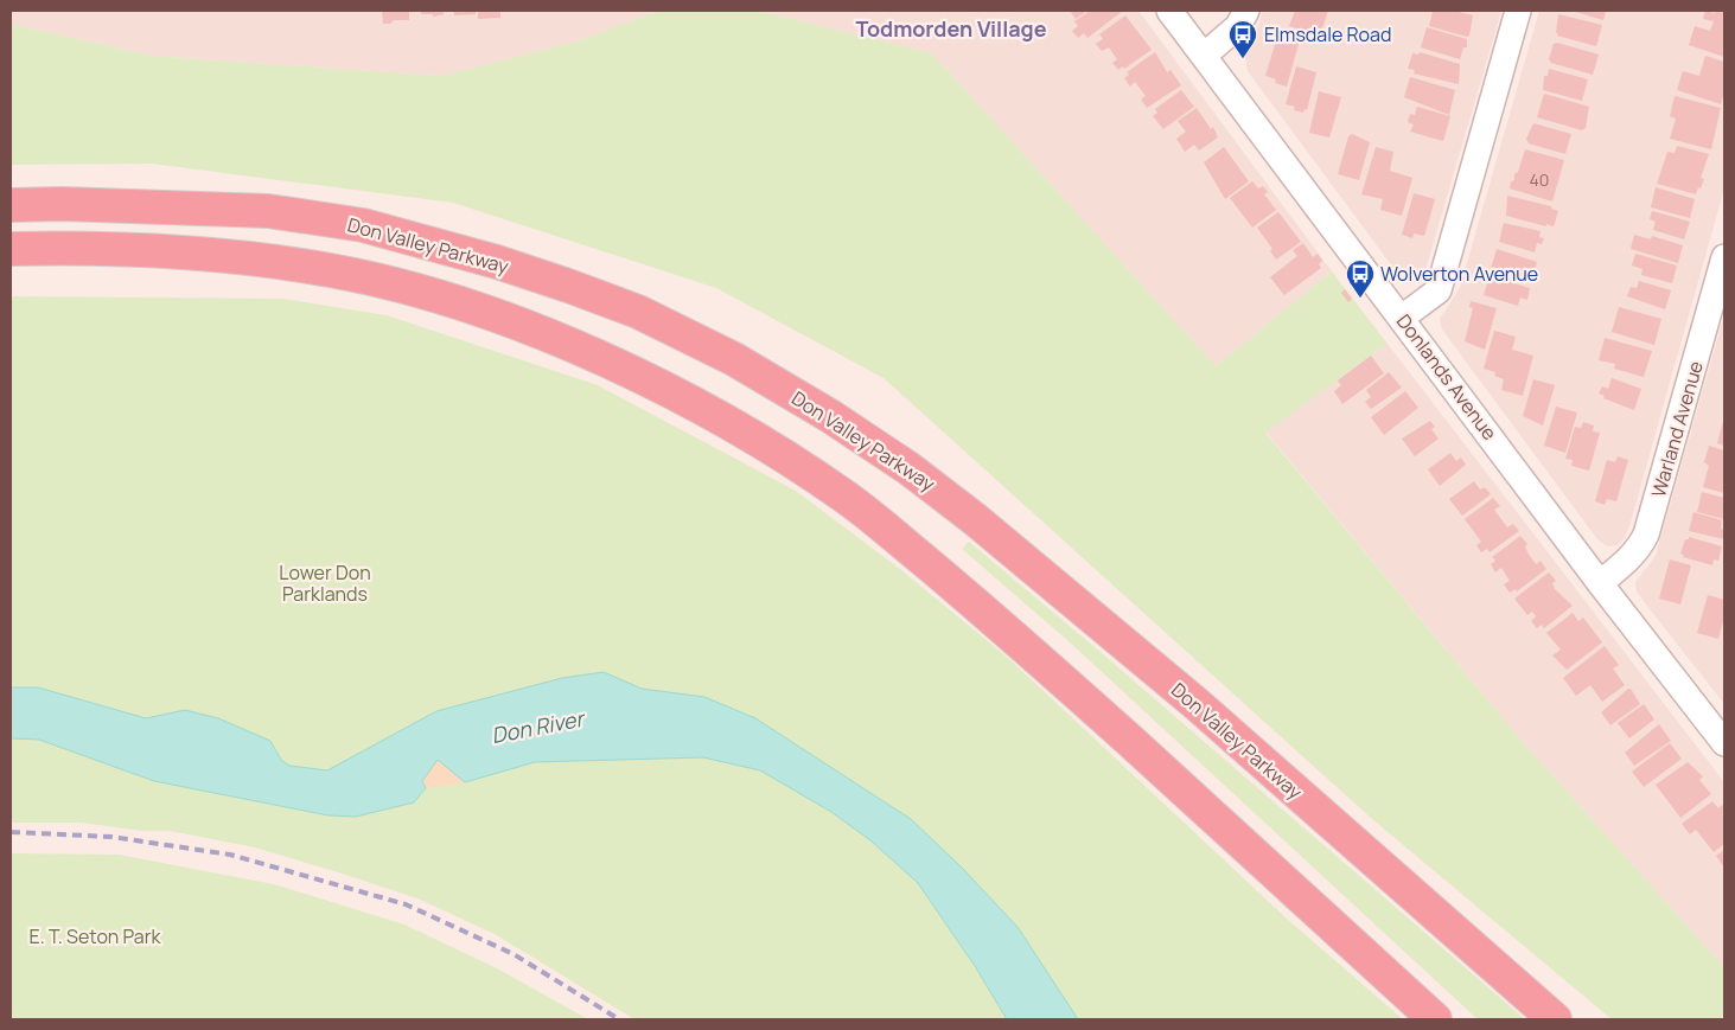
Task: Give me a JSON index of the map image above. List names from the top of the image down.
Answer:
{
  "streets": {
    "highway": ["Don Valley Parkway"],
    "street": ["Donlands Avenue", "Warland Avenue"]
  },
  "crossings": [
    ["Donlands Avenue", "Warland Avenue"]
  ],
  "districts": ["Todmorden Village"],
  "water": ["Don River"],
  "parks": ["Lower Don Parklands", "E. T. Seton Park"],
  "places": {
    "bus stop": ["Elmsdale Road", "Wolverton Avenue"]
  },
  "house_numbers": ["40"]
}
